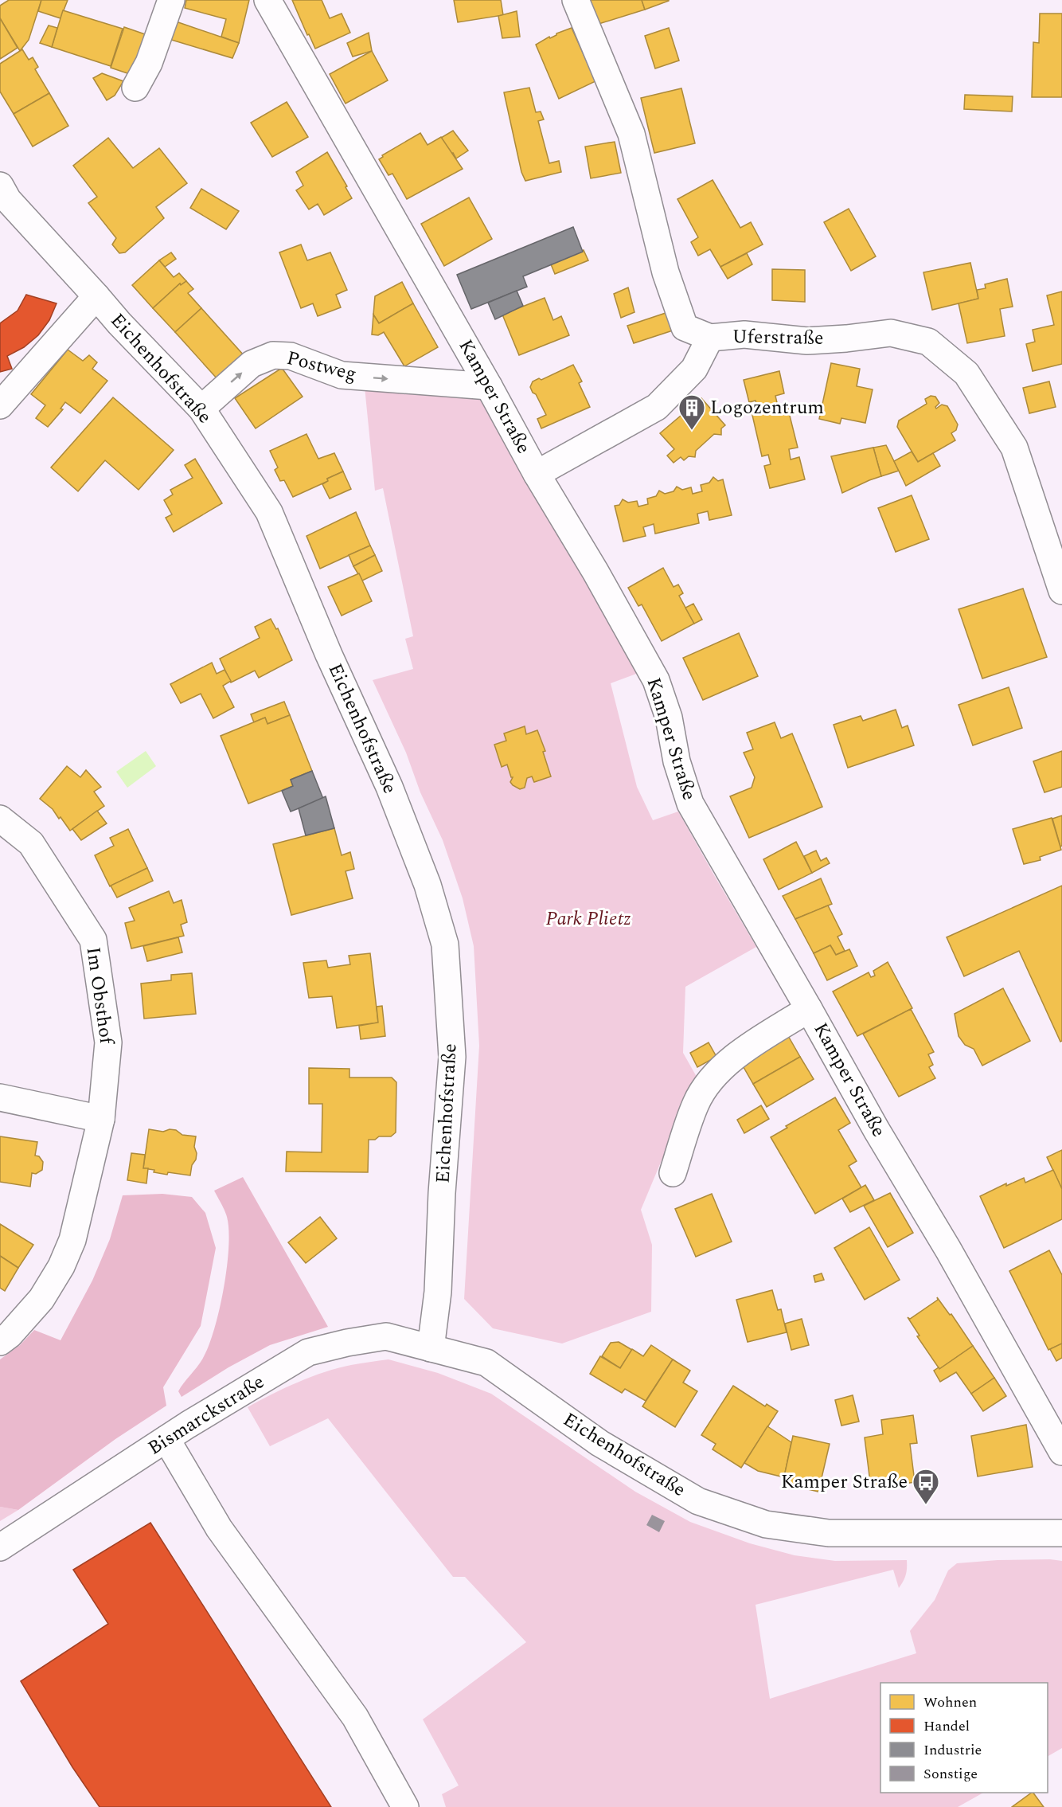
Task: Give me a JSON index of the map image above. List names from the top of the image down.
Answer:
{
  "streets": {
    "street": [
      "Uferstraße",
      "Postweg",
      "Eichenhofstraße",
      "Kamper Straße",
      "Im Obsthof",
      "Bismarckstraße"
    ]
  },
  "crossings": [
    ["Postweg", "Eichenhofstraße"],
    ["Postweg", "Kamper Straße"],
    ["Eichenhofstraße", "Bismarckstraße"]
  ],
  "one_way": ["Postweg"],
  "parks": ["Park Plietz"],
  "places": {
    "building": ["Logozentrum"],
    "bus stop": ["Kamper Straße"]
  },
  "legend": [
    "Wohnen",
    "Handel",
    "Industrie",
    "Sonstige"
  ]
}
